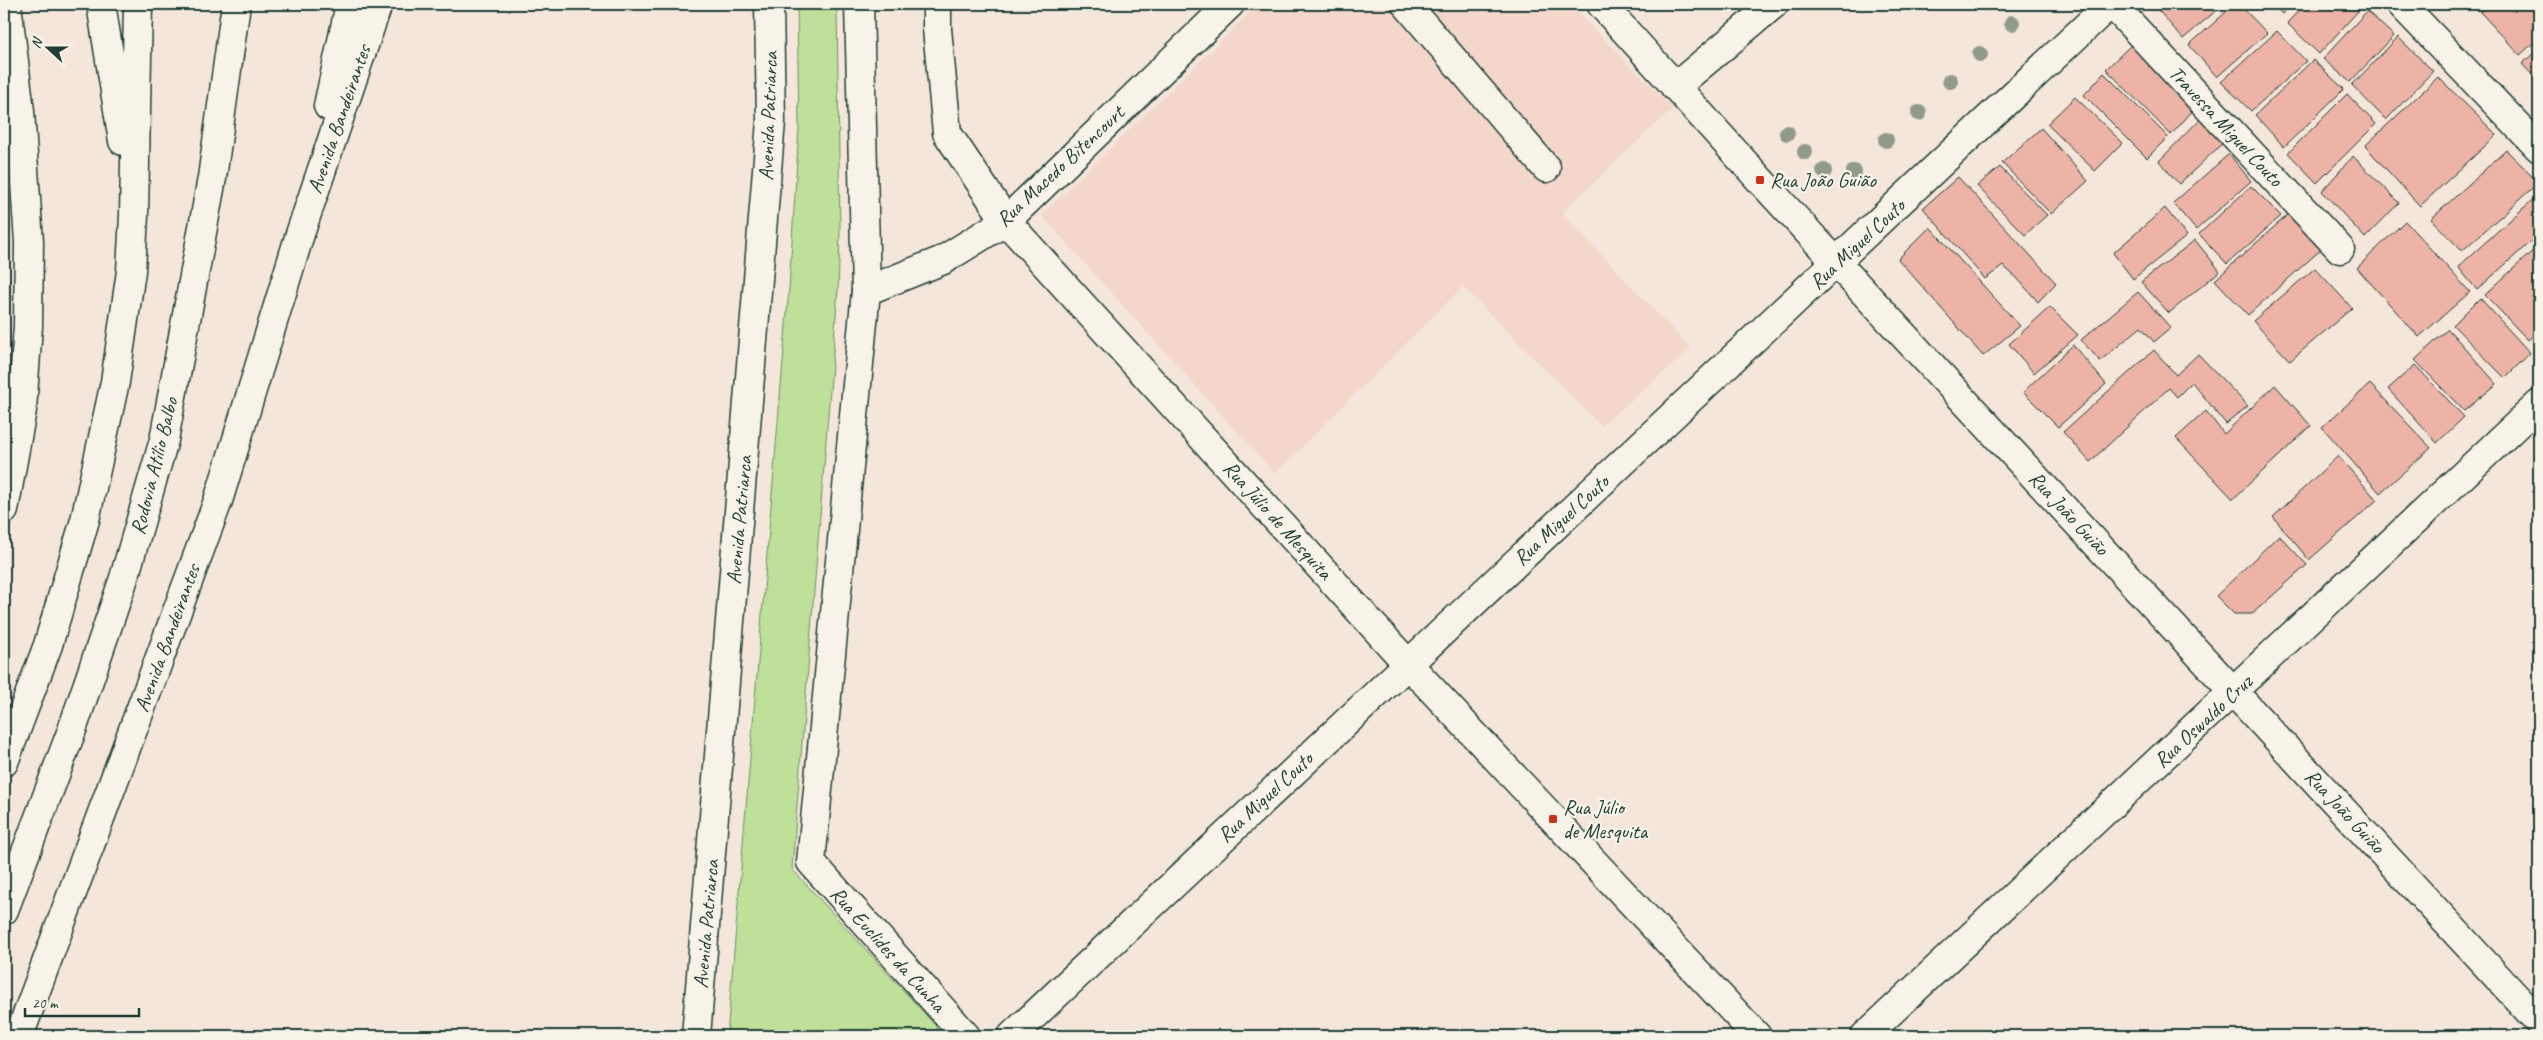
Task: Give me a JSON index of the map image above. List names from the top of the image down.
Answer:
{
  "streets": {
    "main road": [
      "Avenida Patriarca",
      "Avenida Bandeirantes",
      "Travessa Miguel Couto",
      "Rua Macedo Bitencourt",
      "Rua Miguel Couto",
      "Rodovia Atílio Balbo",
      "Rua João Guião",
      "Rua Júlio de Mesquita",
      "Rua Oswaldo Cruz",
      "Rua Euclides da Cunha"
    ]
  },
  "crossings": [
    ["Travessa Miguel Couto", "Rua Miguel Couto"],
    ["Rua Macedo Bitencourt", "Rua Júlio de Mesquita"],
    ["Rua Macedo Bitencourt", "Rua Euclides da Cunha"],
    ["Rua Miguel Couto", "Rua João Guião"],
    ["Rua Miguel Couto", "Rua Júlio de Mesquita"],
    ["Rua João Guião", "Rua Oswaldo Cruz"]
  ],
  "places": {
    "transit": ["Rua João Guião", "Rua Júlio de Mesquita"]
  },
  "scale_bar": "20 m",
  "north": "left"
}
